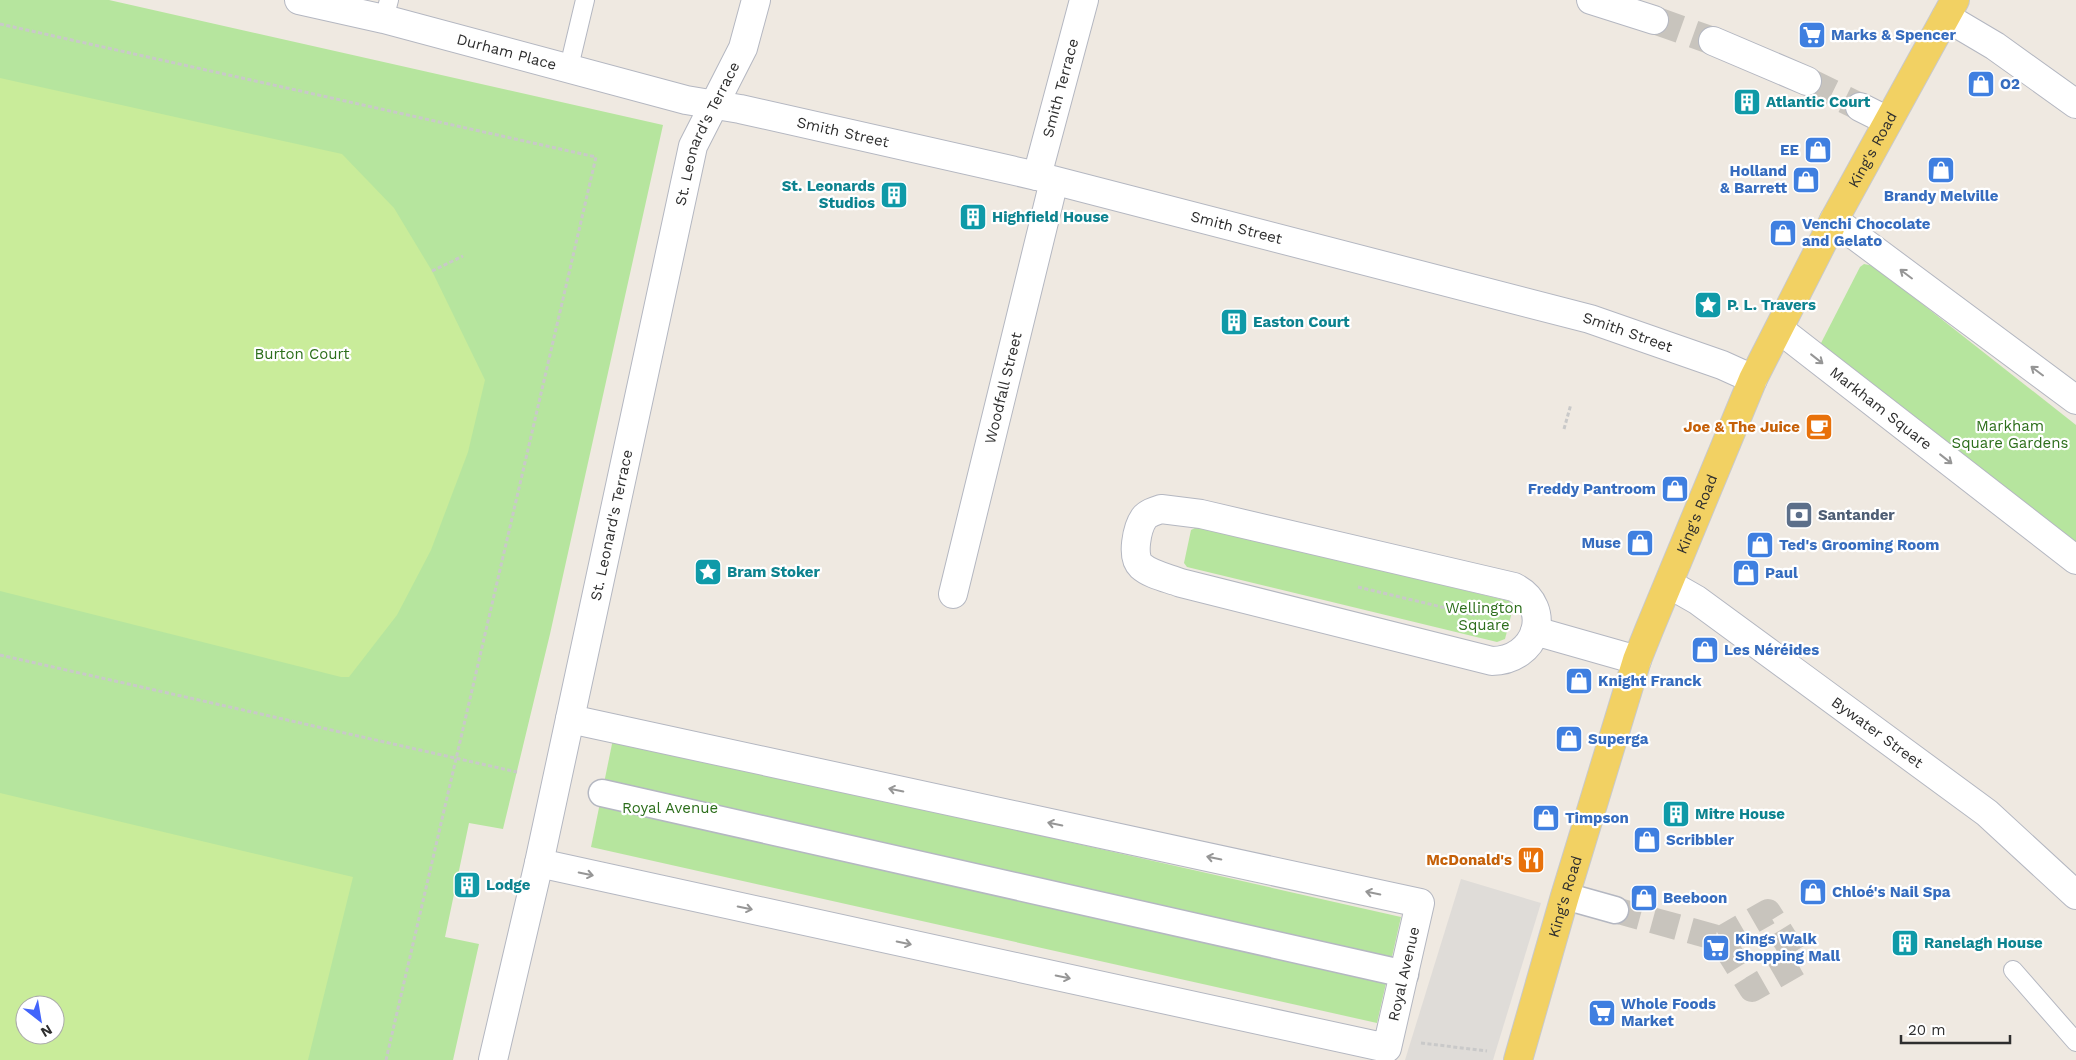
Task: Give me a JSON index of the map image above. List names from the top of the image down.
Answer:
{
  "streets": {
    "main road": ["King's Road"],
    "street": [
      "Durham Place",
      "Smith Terrace",
      "Smith Street",
      "St. Leonard's Terrace",
      "Woodfall Street",
      "Markham Square",
      "Bywater Street",
      "Royal Avenue"
    ]
  },
  "crossings": [
    ["Durham Place", "Smith Street"],
    ["Durham Place", "St. Leonard's Terrace"],
    ["Smith Terrace", "Smith Street"],
    ["Smith Terrace", "Woodfall Street"],
    ["Smith Street", "St. Leonard's Terrace"],
    ["Smith Street", "King's Road"],
    ["Smith Street", "Woodfall Street"],
    ["St. Leonard's Terrace", "Royal Avenue"],
    ["King's Road", "Markham Square"],
    ["King's Road", "Bywater Street"]
  ],
  "parks": [
    "Burton Court",
    "Markham Square Gardens",
    "Wellington Square",
    "Royal Avenue"
  ],
  "places": {
    "supermarket": ["Marks & Spencer", "Kings Walk Shopping Mall", "Whole Foods Market"],
    "shop": [
      "O2",
      "EE",
      "Brandy Melville",
      "Holland & Barrett",
      "Venchi Chocolate and Gelato",
      "Freddy Pantroom",
      "Muse",
      "Ted's Grooming Room",
      "Paul",
      "Les Néréides",
      "Knight Franck",
      "Superga",
      "Timpson",
      "Scribbler",
      "Chloé's Nail Spa",
      "Beeboon"
    ],
    "building": [
      "Atlantic Court",
      "St. Leonards Studios",
      "Highfield House",
      "Easton Court",
      "Mitre House",
      "Lodge",
      "Ranelagh House"
    ],
    "place": ["P. L. Travers", "Bram Stoker"],
    "cafe": ["Joe & The Juice"],
    "bank": ["Santander"],
    "restaurant": ["McDonald's"]
  },
  "scale_bar": "20 m",
  "north": "bottom right"
}
